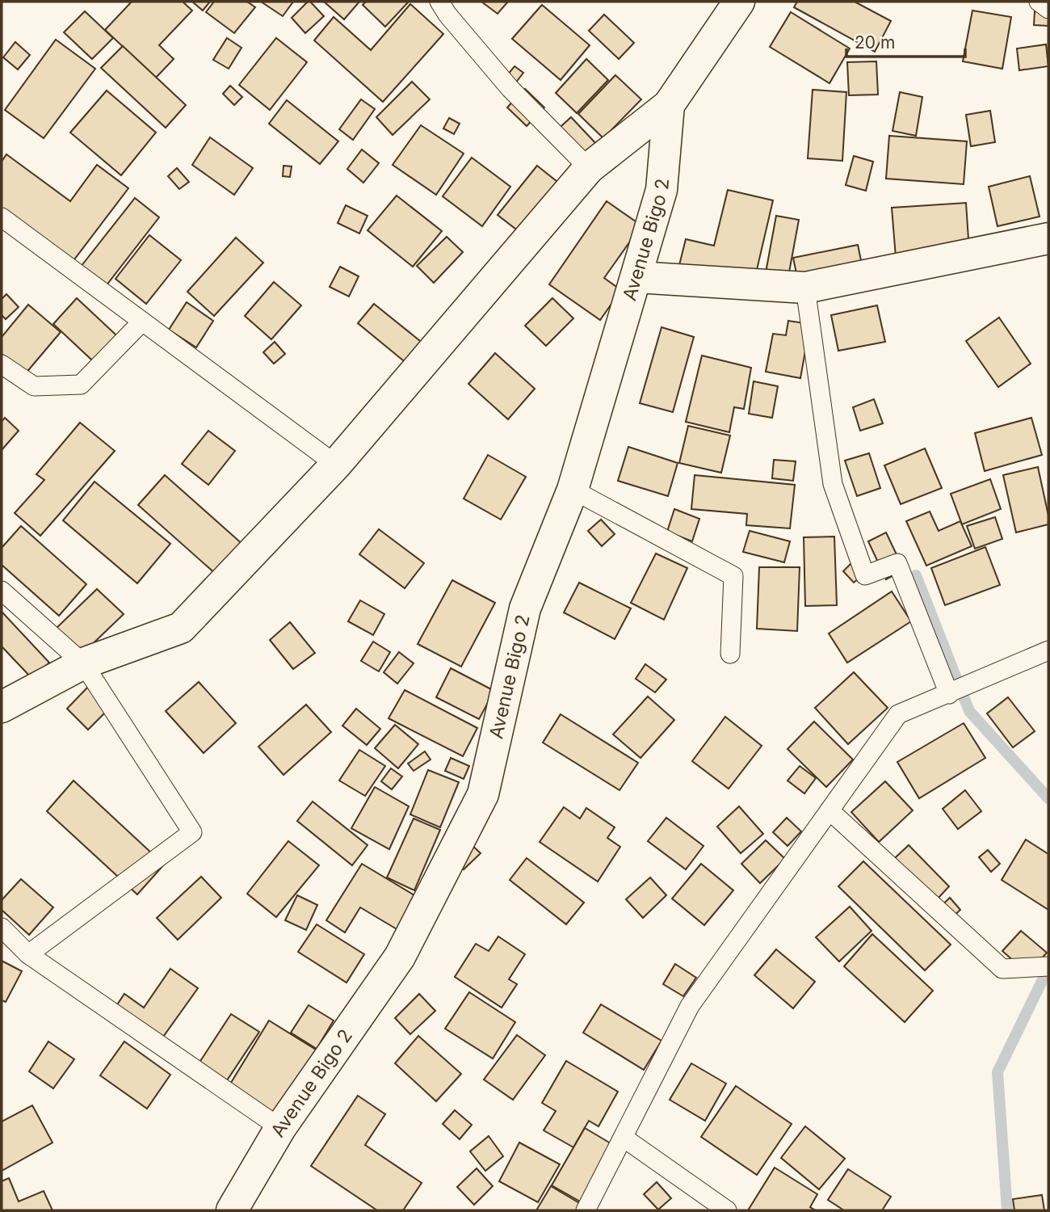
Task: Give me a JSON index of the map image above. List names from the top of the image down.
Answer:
{
  "streets": {
    "street": ["Avenue Bigo 2"]
  },
  "scale_bar": "20 m"
}
